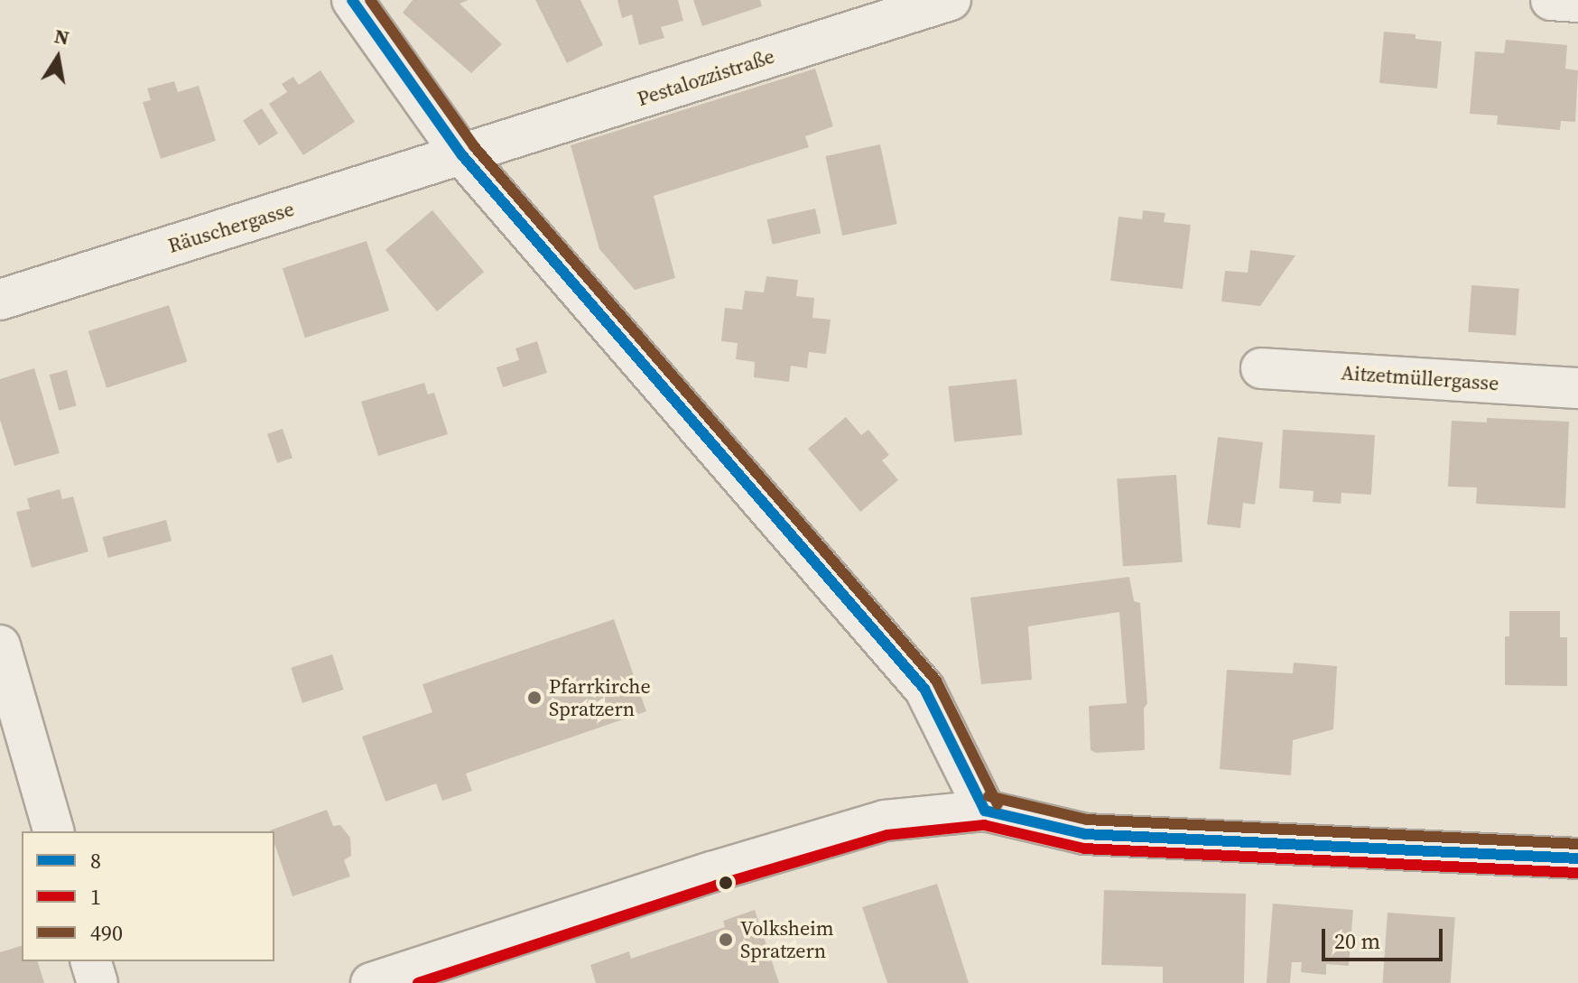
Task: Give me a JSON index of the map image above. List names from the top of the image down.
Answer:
{
  "streets": {
    "street": ["Pestalozzistraße", "Räuschergasse", "Aitzetmüllergasse"]
  },
  "crossings": [
    ["Pestalozzistraße", "Räuschergasse"]
  ],
  "places": ["Pfarrkirche Spratzern", "Volksheim Spratzern"],
  "lines": ["transit line 8", "transit line 490", "transit line 1"],
  "legend": ["8", "1", "490"],
  "scale_bar": "20 m",
  "north": "top"
}
